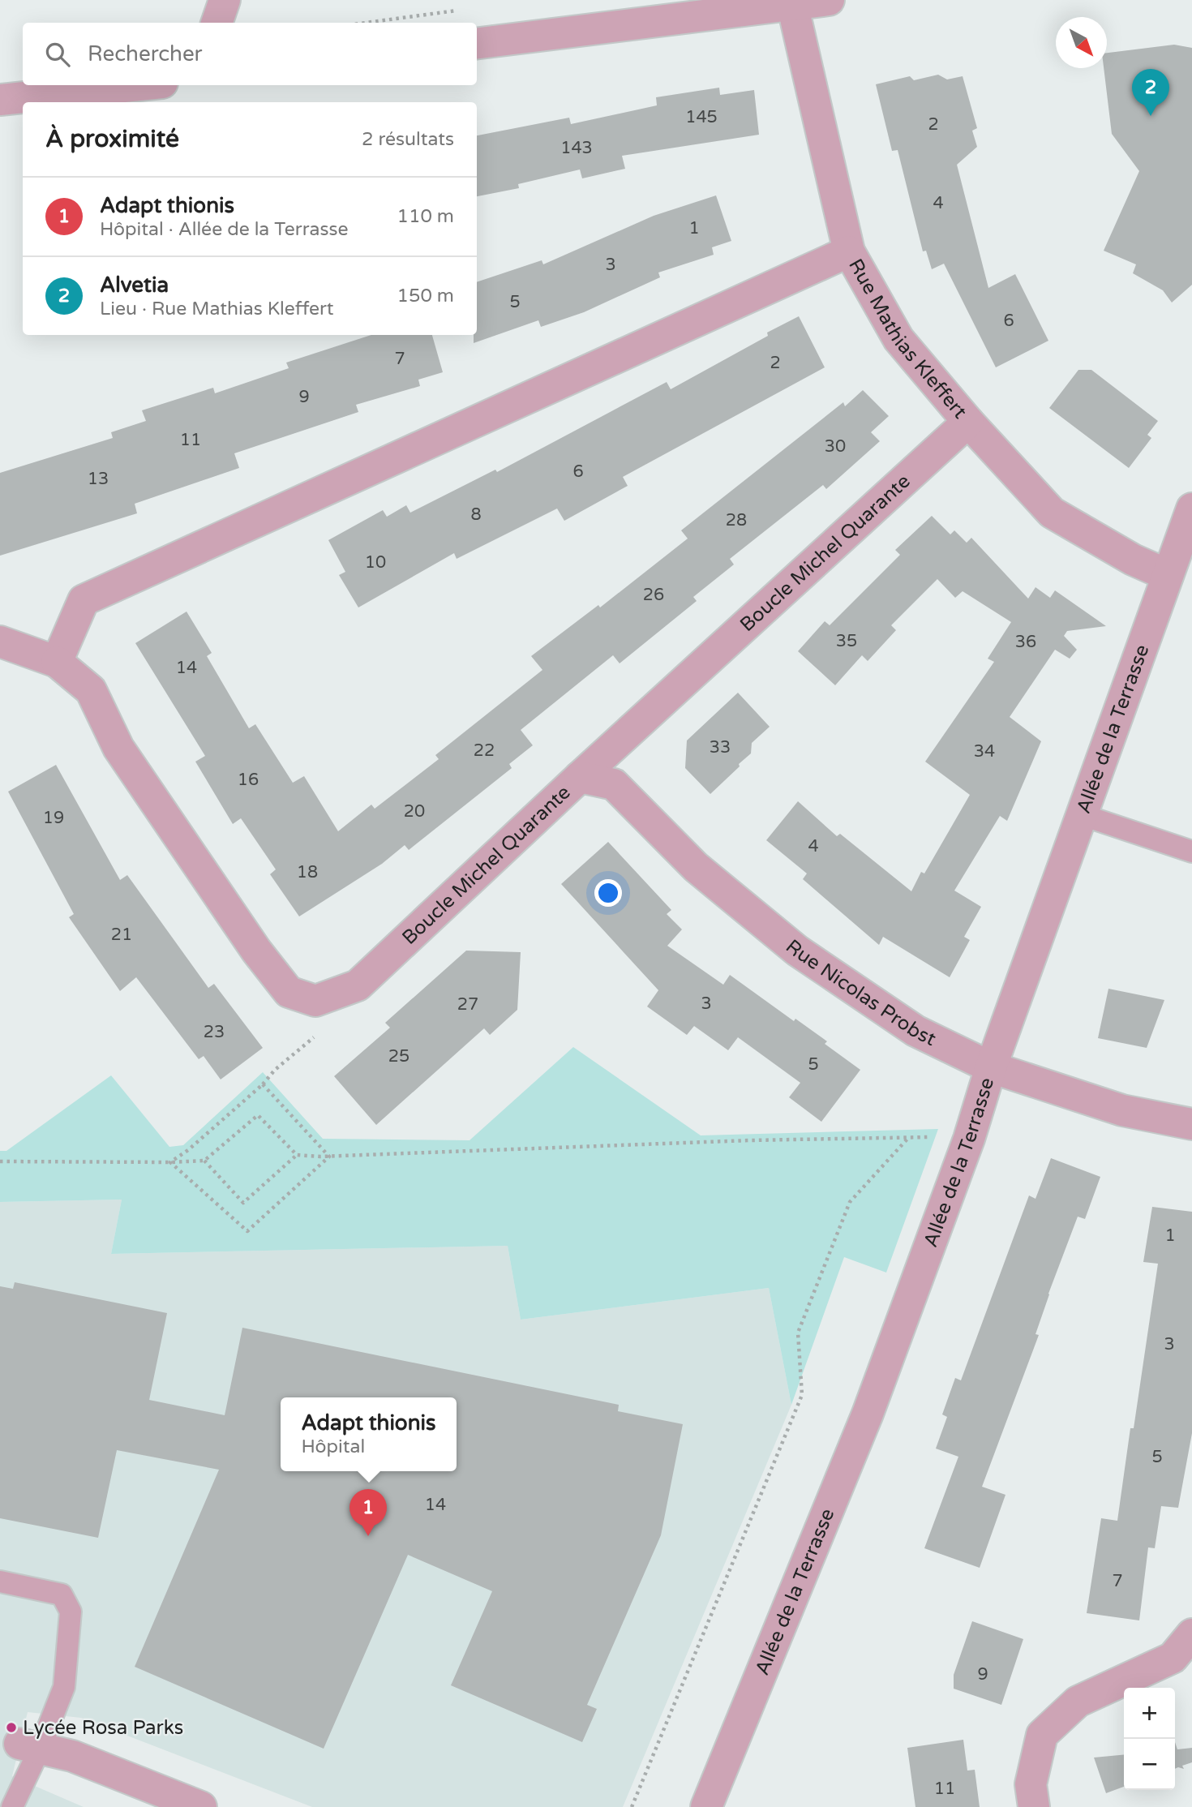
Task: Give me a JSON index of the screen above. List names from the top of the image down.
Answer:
{
  "streets": {
    "street": [
      "Rue Mathias Kleffert",
      "Boucle Michel Quarante",
      "Allée de la Terrasse",
      "Rue Nicolas Probst"
    ]
  },
  "crossings": [
    ["Rue Mathias Kleffert", "Boucle Michel Quarante"],
    ["Rue Mathias Kleffert", "Allée de la Terrasse"],
    ["Boucle Michel Quarante", "Rue Nicolas Probst"],
    ["Allée de la Terrasse", "Rue Nicolas Probst"]
  ],
  "places": ["Lycée Rosa Parks"],
  "house_numbers": [
    "145",
    "2",
    "143",
    "4",
    "1",
    "3",
    "5",
    "6",
    "7",
    "2",
    "9",
    "11",
    "30",
    "6",
    "13",
    "8",
    "28",
    "10",
    "26",
    "35",
    "36",
    "14",
    "33",
    "22",
    "34",
    "16",
    "20",
    "19",
    "4",
    "18",
    "21",
    "3",
    "27",
    "23",
    "25",
    "5",
    "1",
    "3",
    "5",
    "14",
    "7",
    "9",
    "11"
  ],
  "north": "bottom right",
  "page": {
    "search": "Rechercher",
    "pins": ["2", "1"],
    "heading": ["À proximité", "2 résultats"],
    "list": [
      {
        "mark": "1",
        "name": "Adapt thionis",
        "note": "Hôpital · Allée de la Terrasse",
        "value": "110 m"
      },
      {
        "mark": "2",
        "name": "Alvetia",
        "note": "Lieu · Rue Mathias Kleffert",
        "value": "150 m"
      }
    ],
    "popup": ["Adapt thionis", "Hôpital"],
    "map_buttons": ["+", "−"]
  }
}
